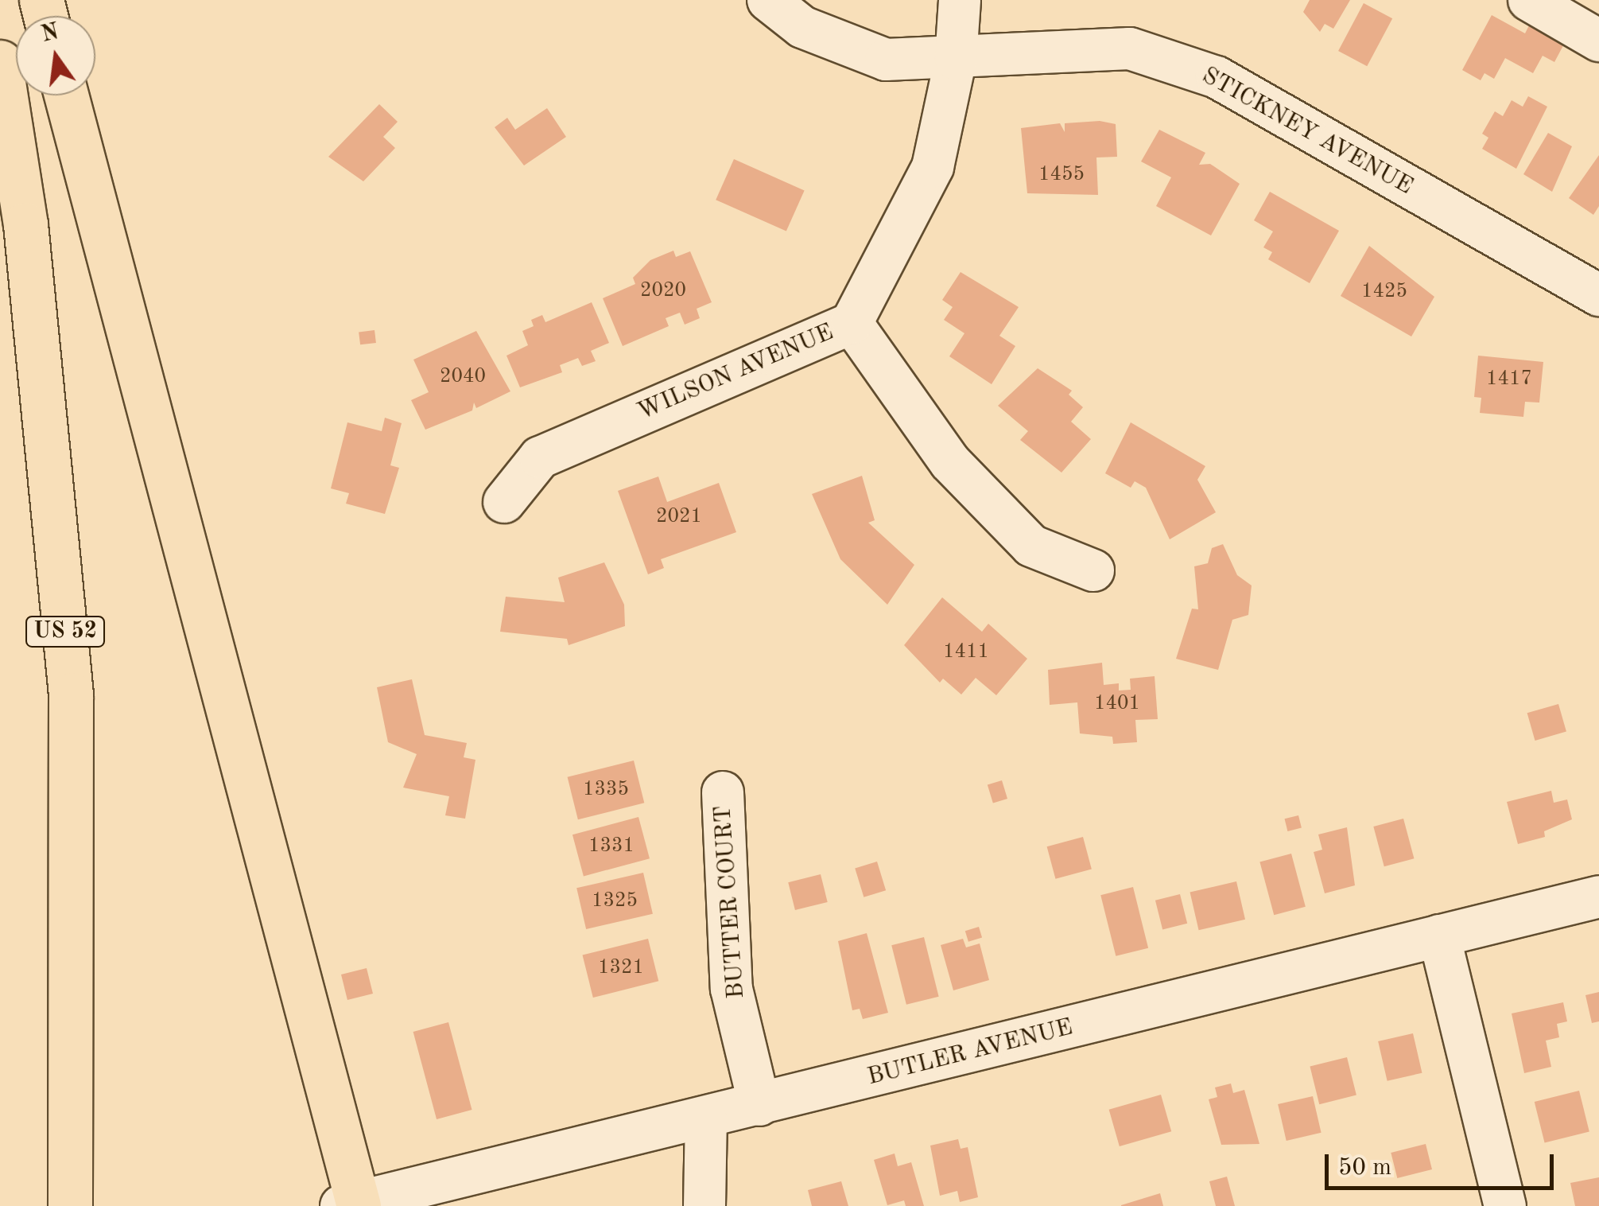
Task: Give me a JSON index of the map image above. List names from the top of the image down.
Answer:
{
  "streets": {
    "highway": ["US 52"],
    "street": [
      "STICKNEY AVENUE",
      "WILSON AVENUE",
      "BUTTER COURT",
      "BUTLER AVENUE"
    ]
  },
  "crossings": [
    ["STICKNEY AVENUE", "WILSON AVENUE"],
    ["BUTTER COURT", "BUTLER AVENUE"]
  ],
  "house_numbers": [
    "1455",
    "2020",
    "1425",
    "2040",
    "1417",
    "2021",
    "1411",
    "1401",
    "1335",
    "1331",
    "1325",
    "1321"
  ],
  "scale_bar": "50 m",
  "north": "top"
}
